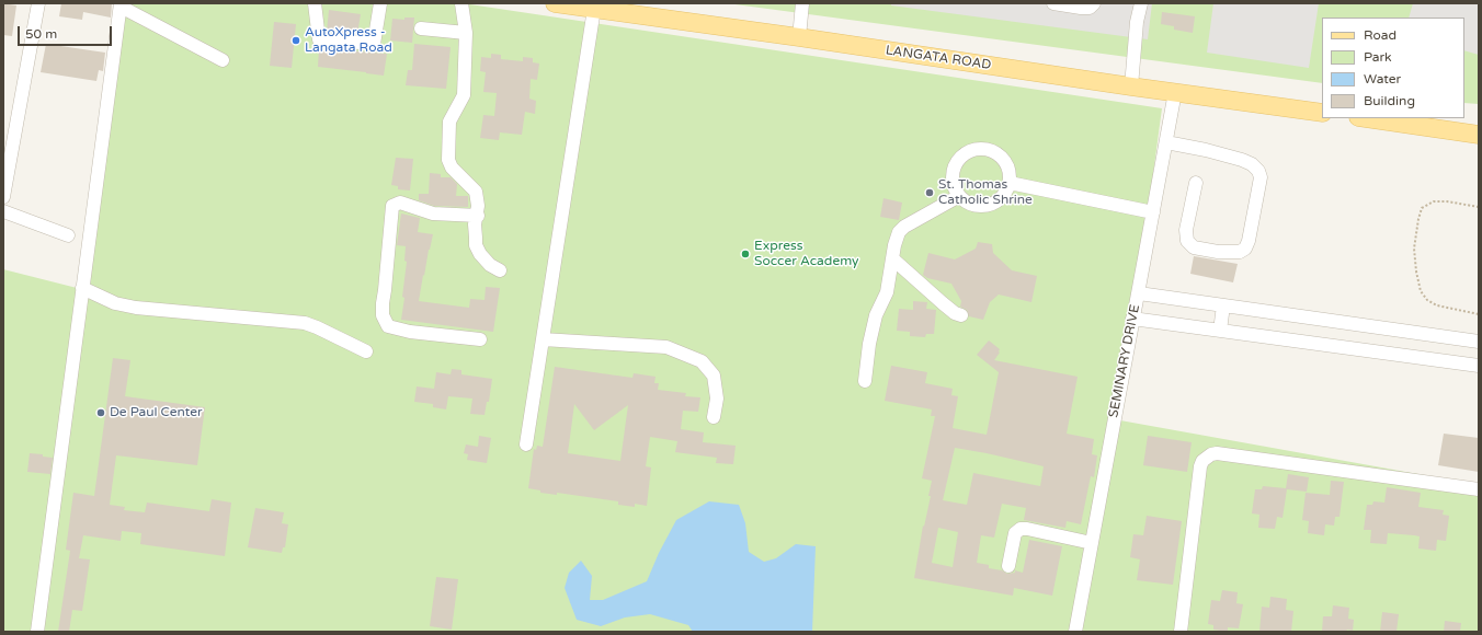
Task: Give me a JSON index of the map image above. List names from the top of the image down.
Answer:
{
  "streets": {
    "main road": ["LANGATA ROAD"],
    "street": ["SEMINARY DRIVE"]
  },
  "crossings": [
    ["LANGATA ROAD", "SEMINARY DRIVE"]
  ],
  "places": [
    "AutoXpress - Langata Road",
    "St. Thomas Catholic Shrine",
    "Express Soccer Academy",
    "De Paul Center"
  ],
  "legend": [
    "Road",
    "Park",
    "Water",
    "Building"
  ],
  "scale_bar": "50 m"
}
